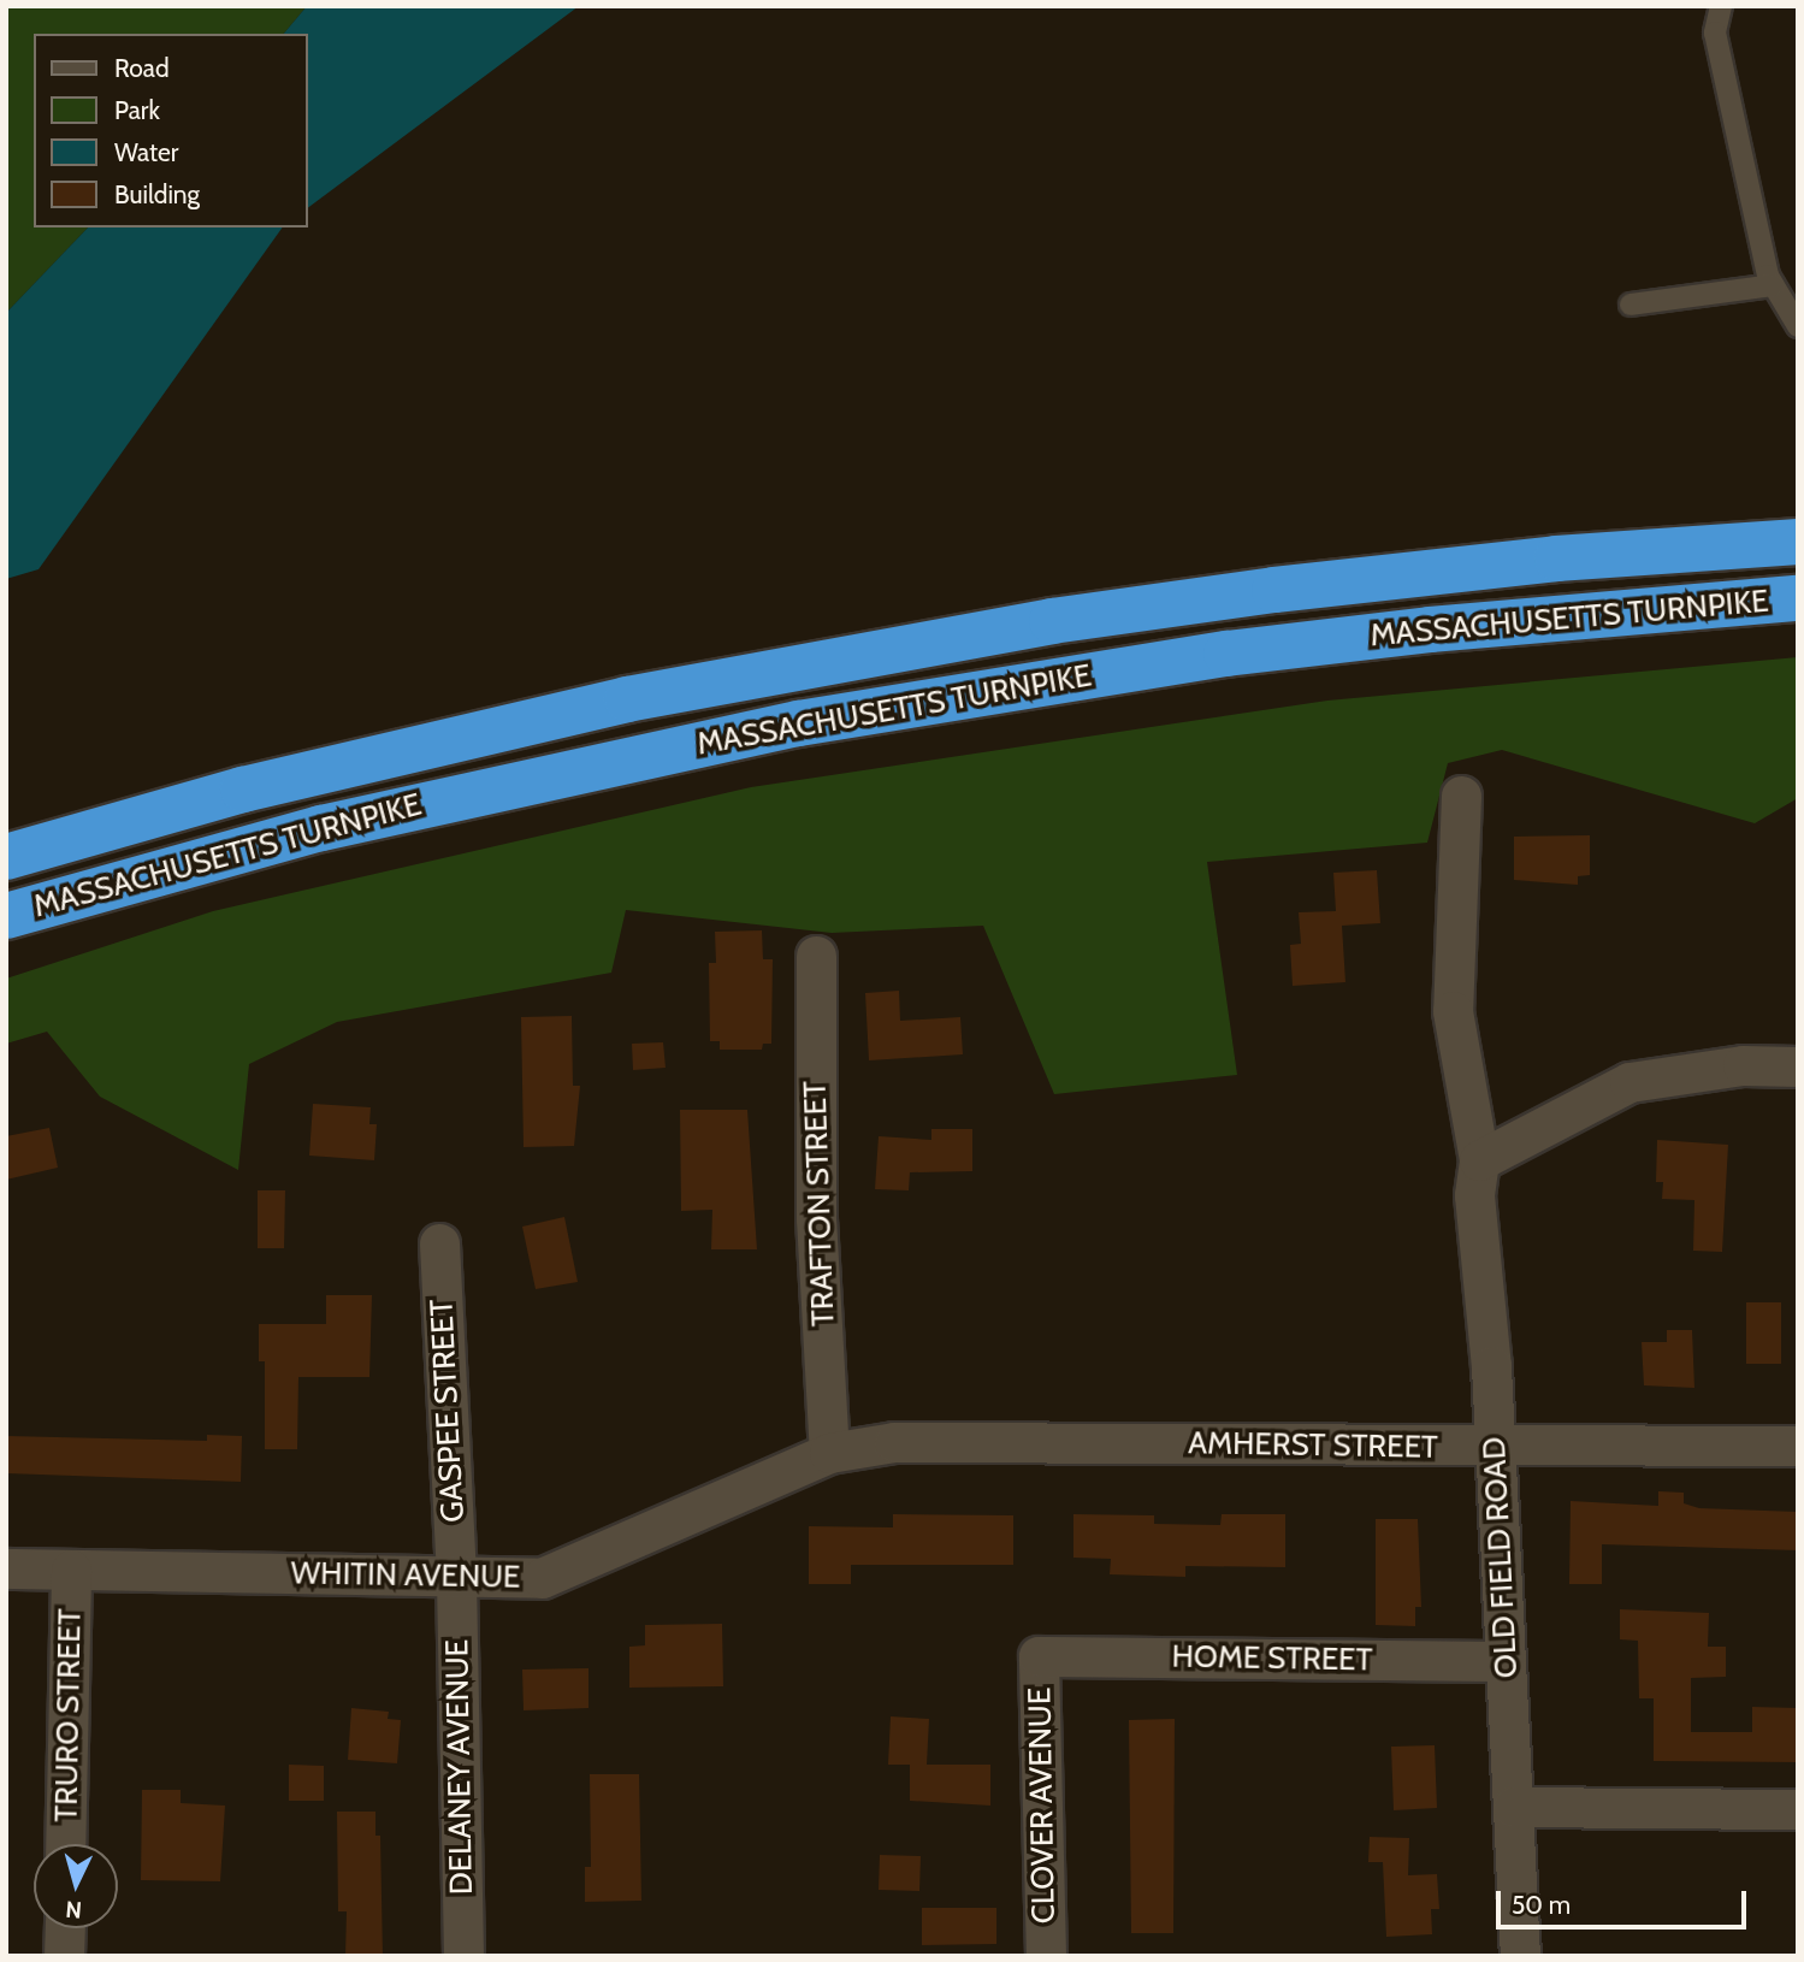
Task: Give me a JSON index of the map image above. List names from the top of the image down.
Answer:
{
  "streets": {
    "highway": ["MASSACHUSETTS TURNPIKE"],
    "street": [
      "TRAFTON STREET",
      "GASPEE STREET",
      "AMHERST STREET",
      "OLD FIELD ROAD",
      "WHITIN AVENUE",
      "HOME STREET",
      "TRURO STREET",
      "DELANEY AVENUE",
      "CLOVER AVENUE"
    ]
  },
  "crossings": [
    ["TRAFTON STREET", "AMHERST STREET"],
    ["TRAFTON STREET", "WHITIN AVENUE"],
    ["GASPEE STREET", "WHITIN AVENUE"],
    ["GASPEE STREET", "DELANEY AVENUE"],
    ["AMHERST STREET", "OLD FIELD ROAD"],
    ["AMHERST STREET", "WHITIN AVENUE"],
    ["OLD FIELD ROAD", "HOME STREET"],
    ["WHITIN AVENUE", "TRURO STREET"],
    ["WHITIN AVENUE", "DELANEY AVENUE"],
    ["HOME STREET", "CLOVER AVENUE"]
  ],
  "legend": [
    "Road",
    "Park",
    "Water",
    "Building"
  ],
  "scale_bar": "50 m",
  "north": "bottom"
}
